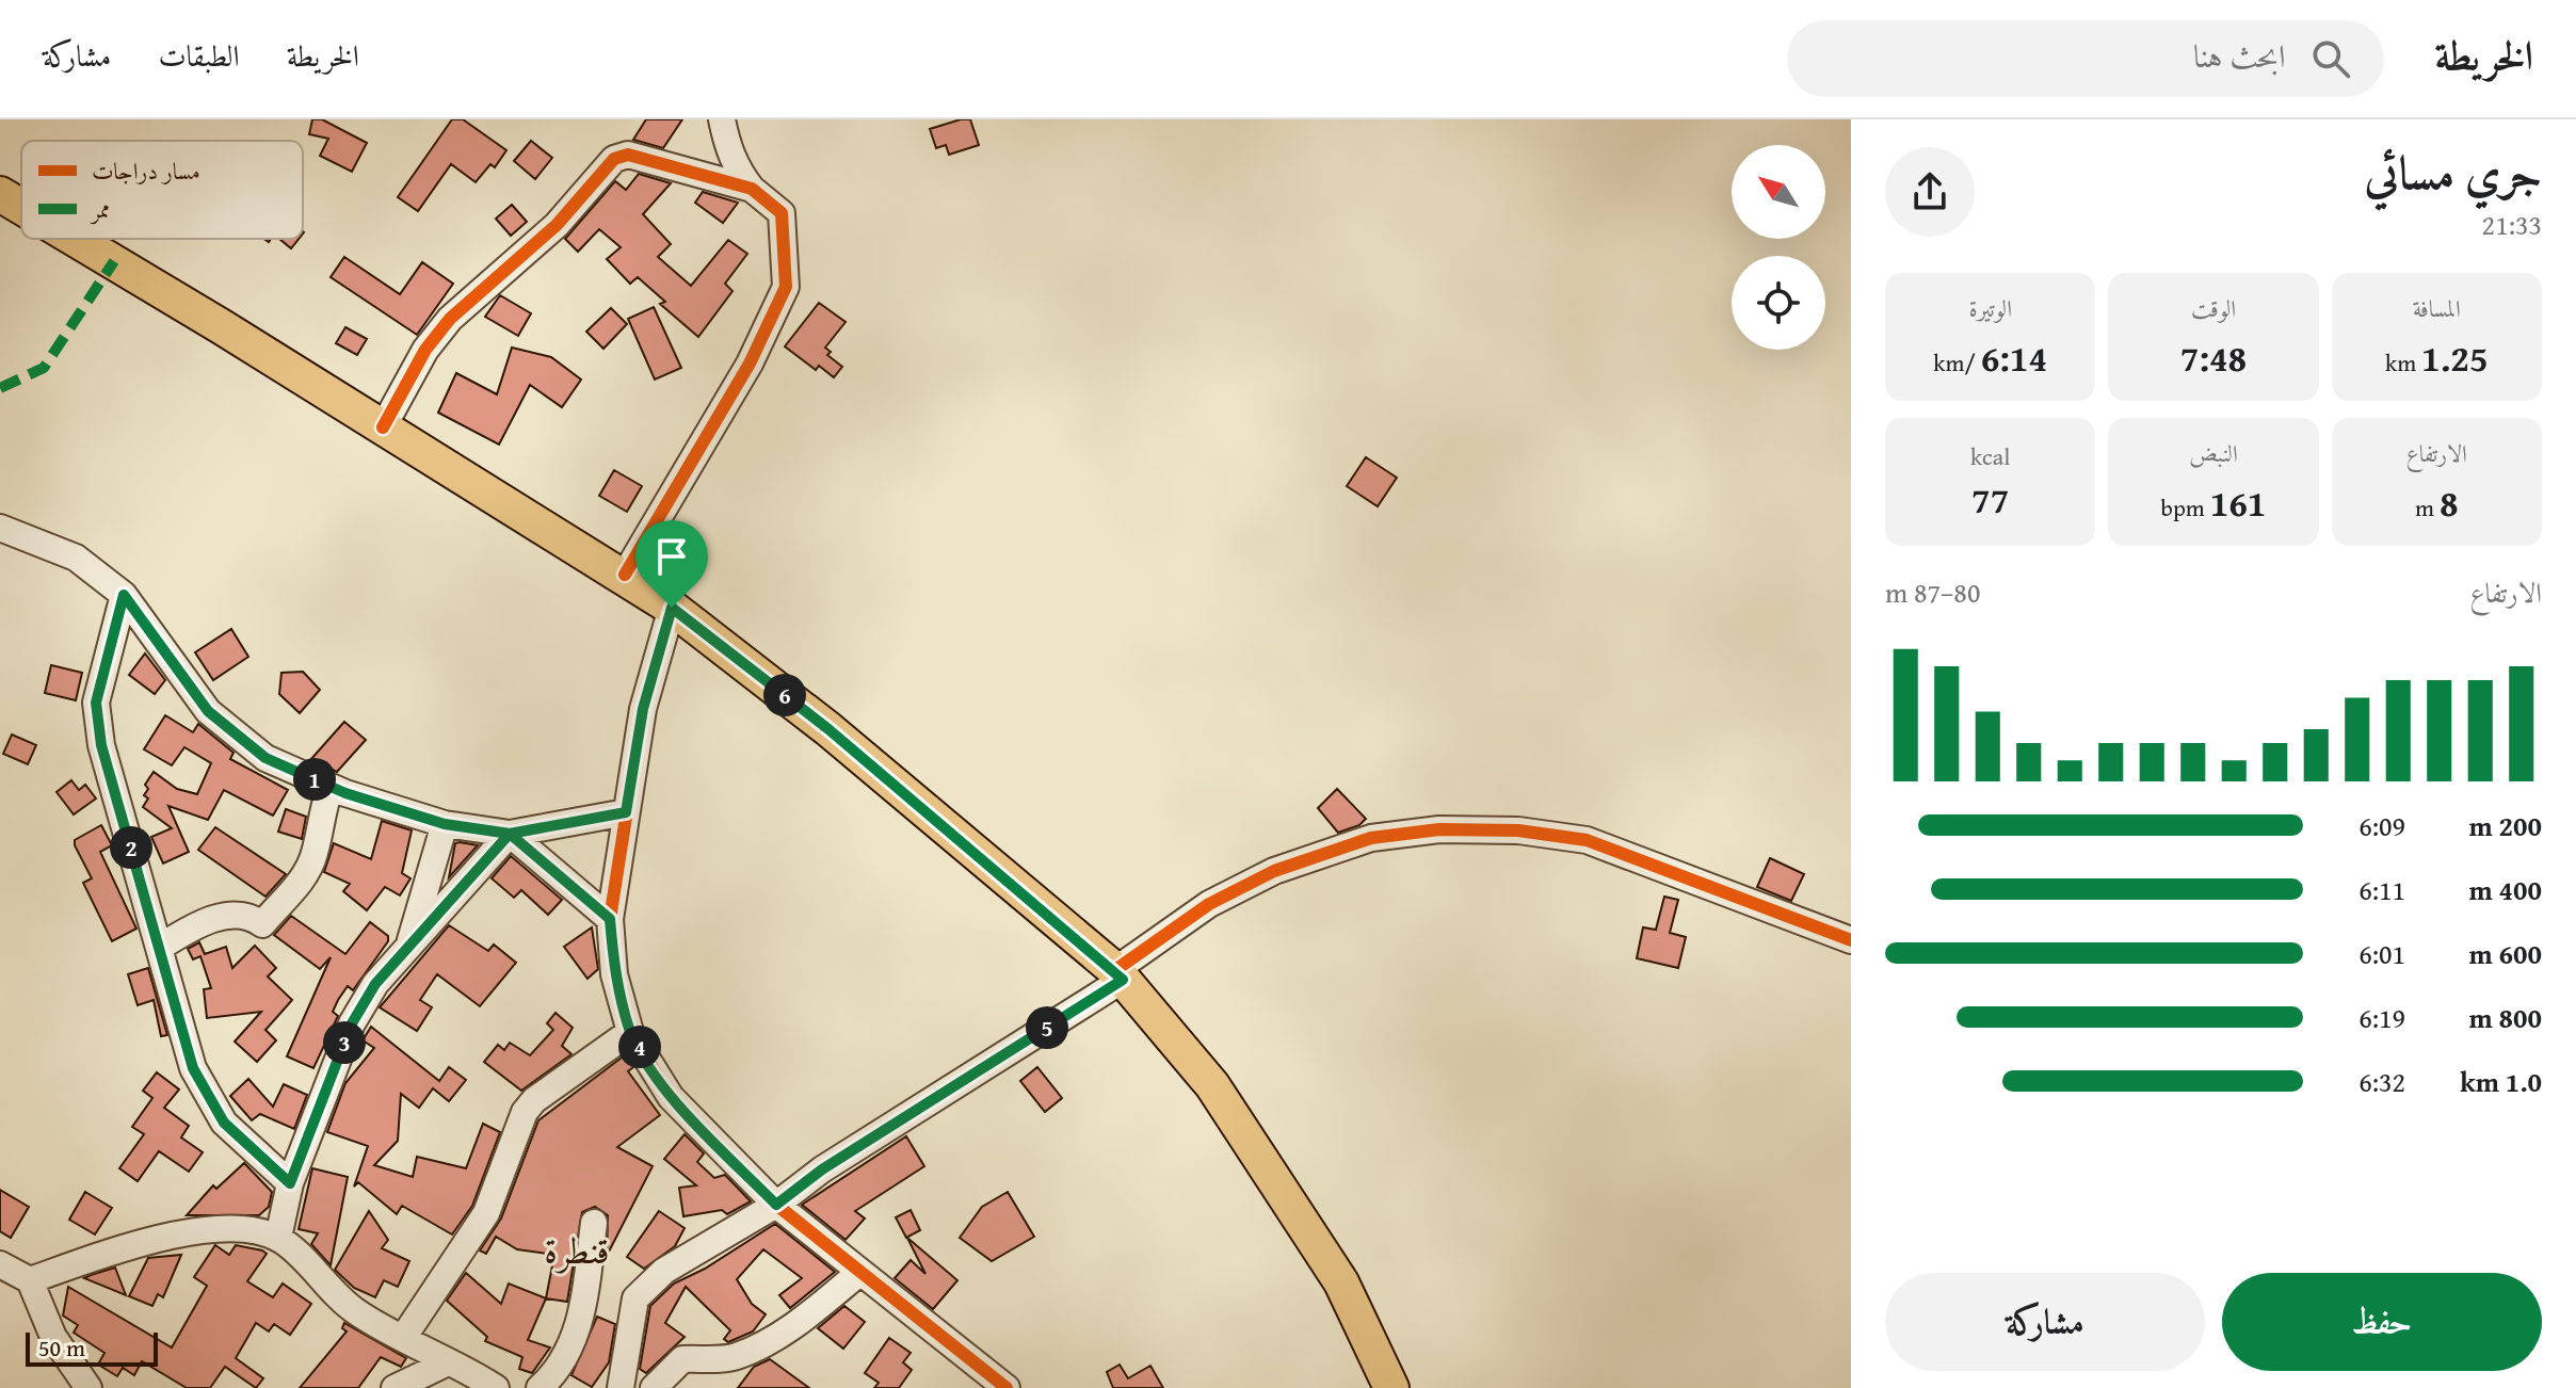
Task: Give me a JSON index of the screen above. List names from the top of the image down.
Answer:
{
  "districts": ["قنطرة"],
  "legend": ["مسار دراجات", "ممر"],
  "scale_bar": "50 m",
  "north": "top left",
  "page": {
    "header": "الخريطة",
    "search": "ابحث هنا",
    "nav": ["الخريطة", "الطبقات", "مشاركة"],
    "heading": ["جري مسائي", "21:33"],
    "stats": [
      ["المسافة", "1.25 km"],
      ["الوقت", "7:48"],
      ["الوتيرة", "6:14 /km"],
      ["الارتفاع", "8 m"],
      ["النبض", "161 bpm"],
      ["kcal", "77"]
    ],
    "chart": ["الارتفاع", "80–87 m"],
    "pins": [
      "6",
      "1",
      "2",
      "5",
      "3",
      "4"
    ],
    "list": [
      {
        "name": "200 m",
        "note": "6:09"
      },
      {
        "name": "400 m",
        "note": "6:11"
      },
      {
        "name": "600 m",
        "note": "6:01"
      },
      {
        "name": "800 m",
        "note": "6:19"
      },
      {
        "name": "1.0 km",
        "note": "6:32"
      }
    ],
    "buttons": ["حفظ", "مشاركة"],
    "scale": "50 m"
  }
}
